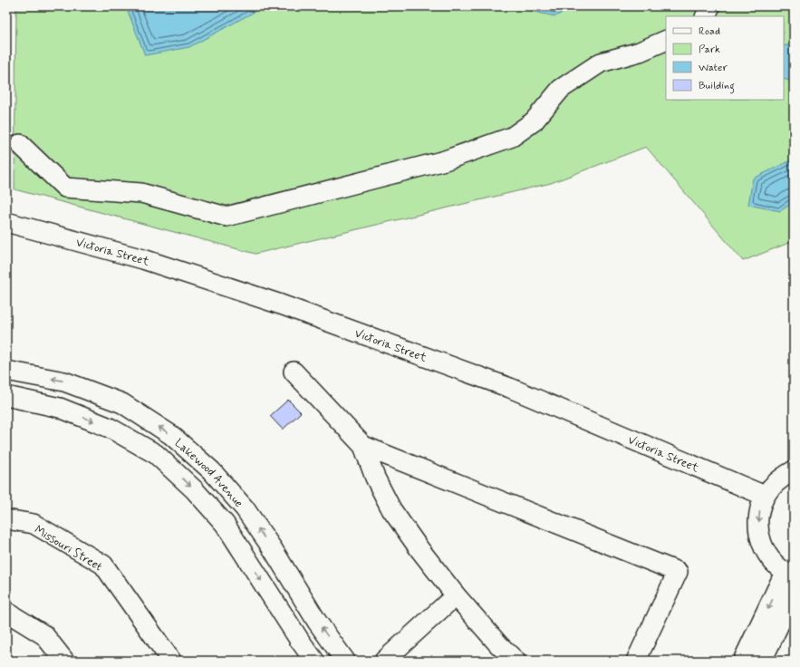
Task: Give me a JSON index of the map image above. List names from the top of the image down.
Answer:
{
  "streets": {
    "street": ["Victoria Street", "Lakewood Avenue", "Missouri Street"]
  },
  "legend": [
    "Road",
    "Park",
    "Water",
    "Building"
  ]
}
